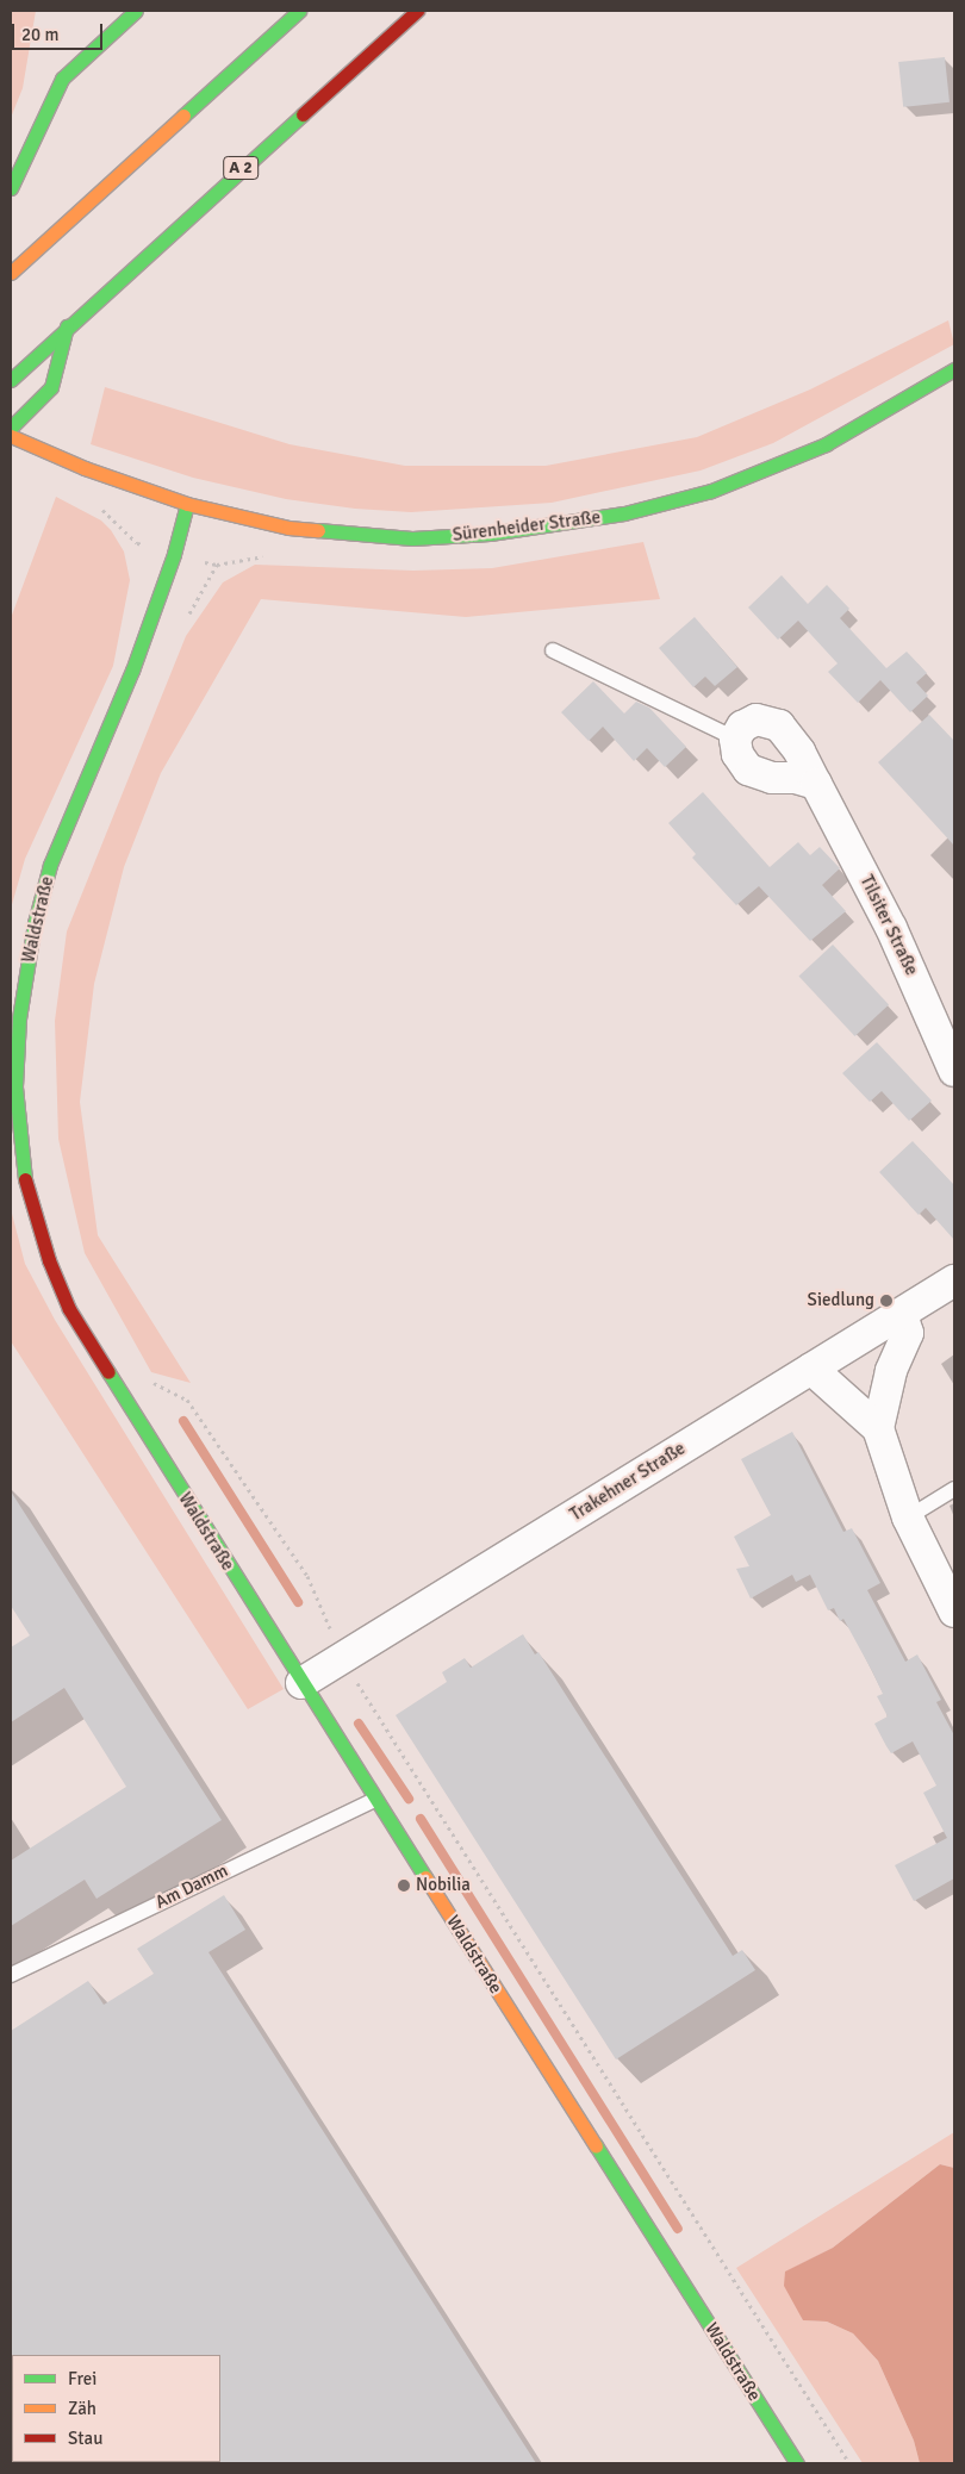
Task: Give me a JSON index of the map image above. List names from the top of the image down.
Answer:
{
  "streets": {
    "main road": ["A 2", "Sürenheider Straße", "Waldstraße"],
    "street": ["Tilsiter Straße", "Trakehner Straße"],
    "lane": ["Am Damm"]
  },
  "crossings": [
    ["Sürenheider Straße", "Waldstraße"],
    ["Waldstraße", "Trakehner Straße"],
    ["Waldstraße", "Am Damm"]
  ],
  "places": ["Siedlung", "Nobilia"],
  "legend": ["Frei", "Zäh", "Stau"],
  "scale_bar": "20 m"
}
